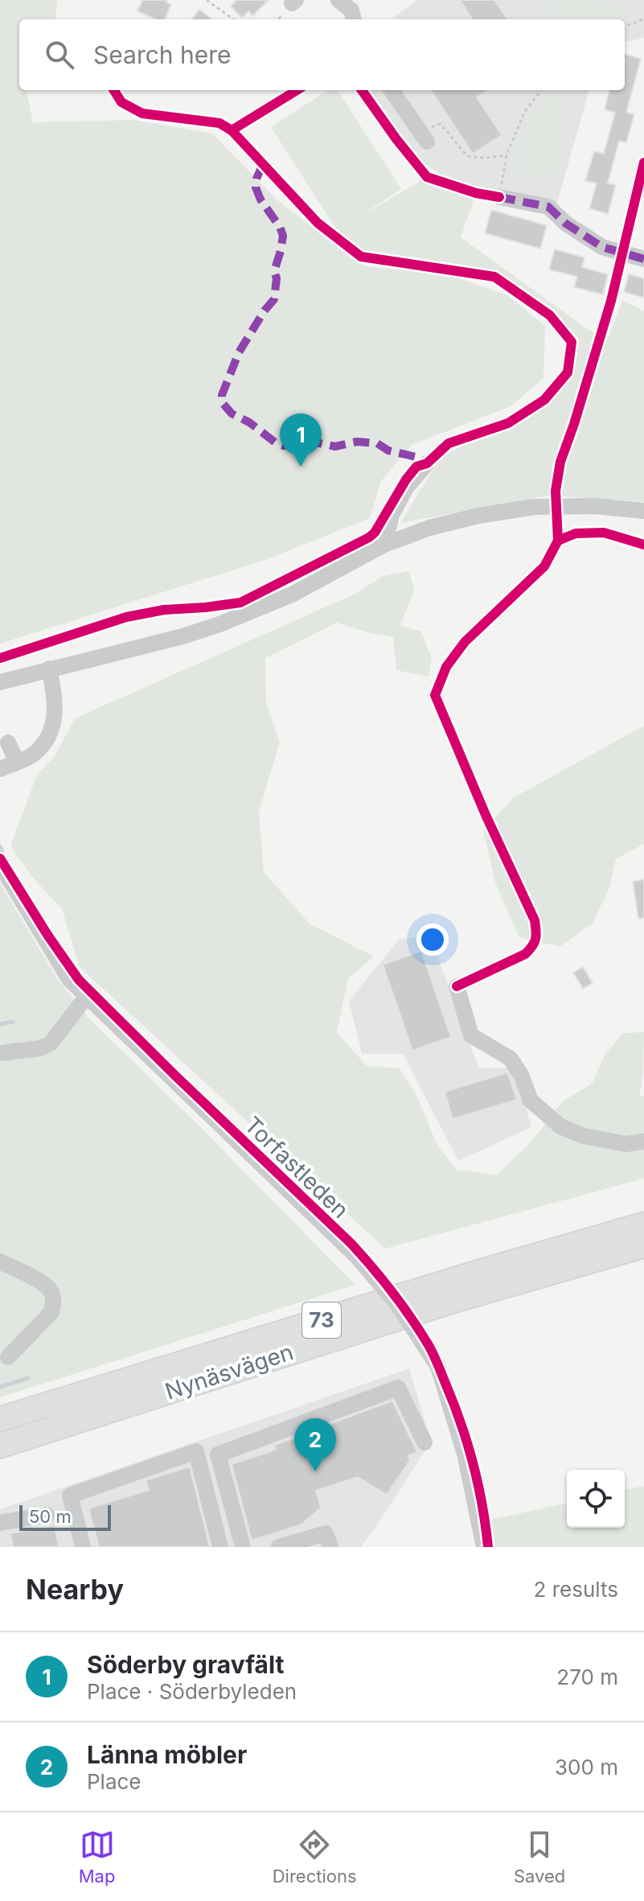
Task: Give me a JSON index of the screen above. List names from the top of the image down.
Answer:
{
  "streets": {
    "highway": ["73", "Nynäsvägen"],
    "street": ["Torfastleden"]
  },
  "scale_bar": "50 m",
  "page": {
    "search": "Search here",
    "pins": ["1", "2"],
    "scale": "50 m",
    "heading": ["Nearby", "2 results"],
    "list": [
      {
        "mark": "1",
        "name": "Söderby gravfält",
        "note": "Place · Söderbyleden",
        "value": "270 m"
      },
      {
        "mark": "2",
        "name": "Länna möbler",
        "note": "Place",
        "value": "300 m"
      }
    ],
    "nav": ["Map", "Directions", "Saved"]
  }
}
